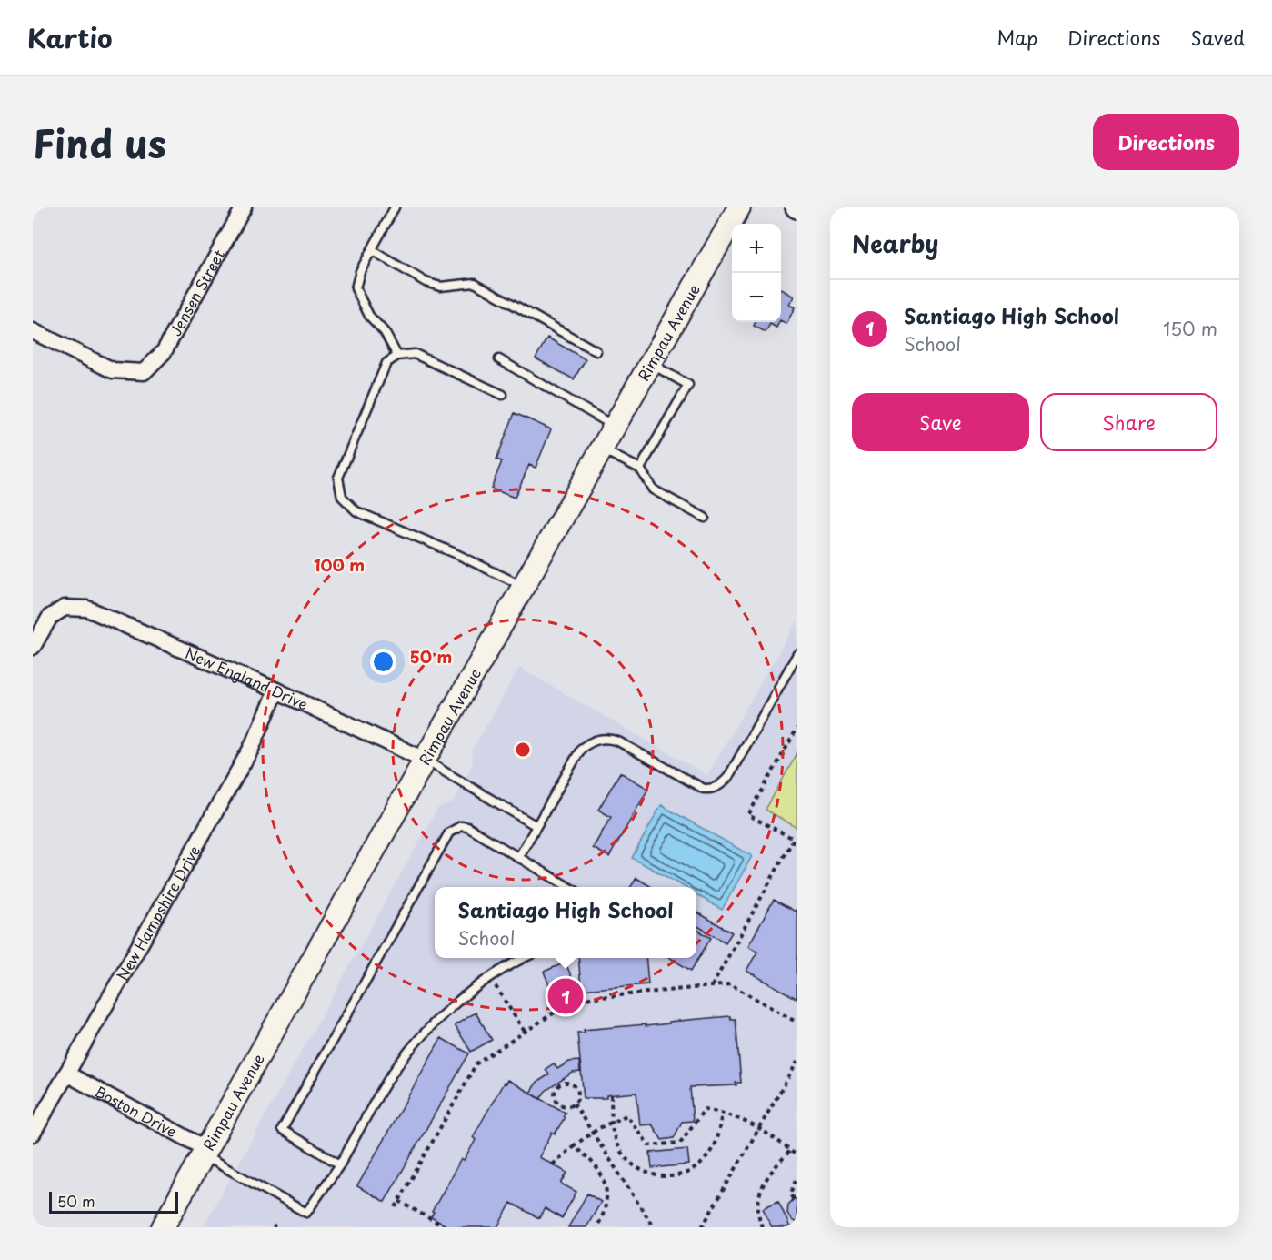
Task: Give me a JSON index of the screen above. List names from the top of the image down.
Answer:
{
  "streets": {
    "main road": ["Rimpau Avenue"],
    "street": [
      "Jensen Street",
      "New England Drive",
      "New Hampshire Drive",
      "Boston Drive"
    ]
  },
  "crossings": [
    ["Rimpau Avenue", "New England Drive"],
    ["Rimpau Avenue", "Boston Drive"],
    ["New England Drive", "New Hampshire Drive"],
    ["New Hampshire Drive", "Boston Drive"]
  ],
  "scale_bar": "50 m",
  "page": {
    "header": "Kartio",
    "nav": ["Map", "Directions", "Saved"],
    "title": "Find us",
    "buttons": [
      "Directions",
      ["Save", "Share"]
    ],
    "heading": "Nearby",
    "map_buttons": ["+", "−"],
    "list": [
      {
        "mark": "1",
        "name": "Santiago High School",
        "note": "School",
        "value": "150 m"
      }
    ],
    "popup": ["Santiago High School", "School"],
    "pins": "1",
    "scale": "50 m"
  },
  "rings": ["100 m", "50 m"]
}
